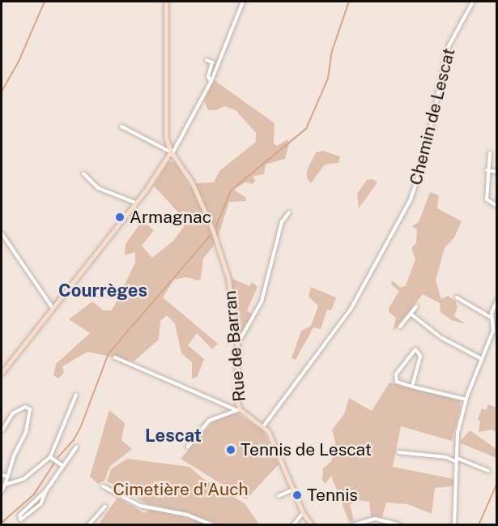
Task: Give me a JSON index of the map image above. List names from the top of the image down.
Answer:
{
  "streets": {
    "street": ["Chemin de Lescat", "Rue de Barran"]
  },
  "crossings": [
    ["Chemin de Lescat", "Rue de Barran"]
  ],
  "districts": ["Courrèges", "Lescat"],
  "parks": ["Cimetière d'Auch"],
  "places": ["Armagnac", "Tennis de Lescat", "Tennis"]
}
